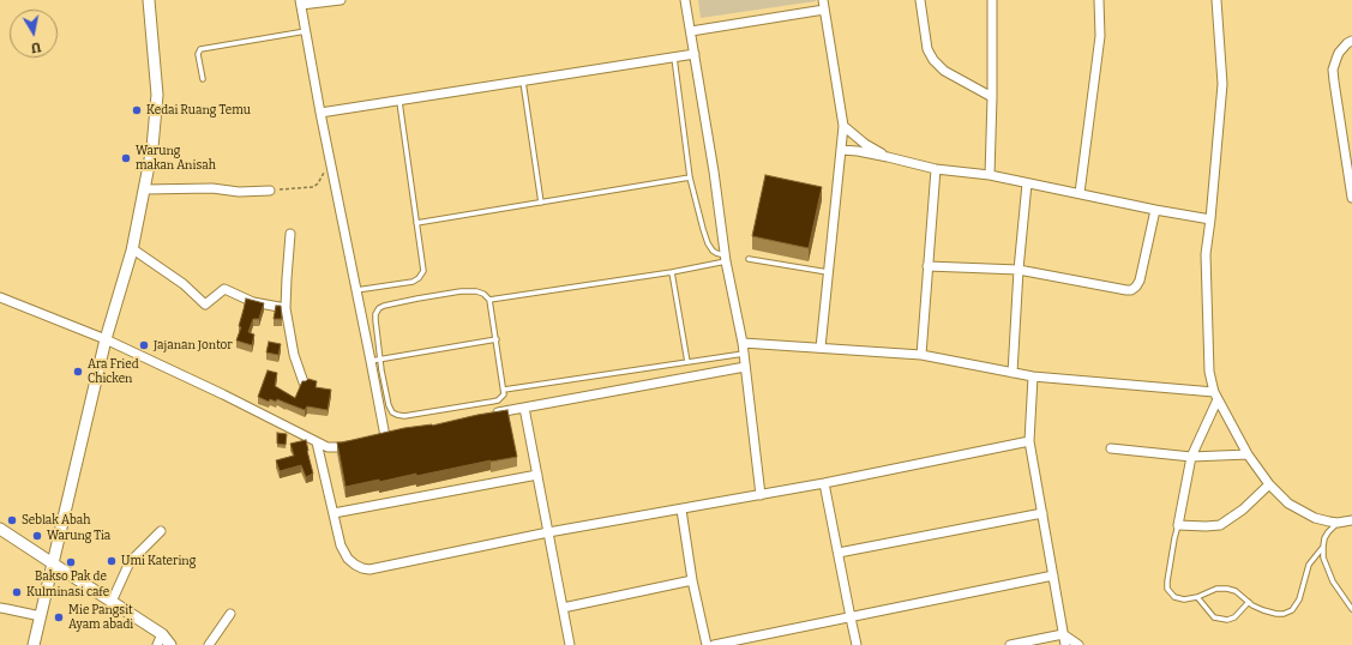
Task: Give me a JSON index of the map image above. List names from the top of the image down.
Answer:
{
  "places": [
    "Kedai Ruang Temu",
    "Warung makan Anisah",
    "Jajanan Jontor",
    "Ara Fried Chicken",
    "Seblak Abah",
    "Warung Tia",
    "Umi Katering",
    "Bakso Pak de",
    "Kulminasi cafe",
    "Mie Pangsit Ayam abadi"
  ],
  "north": "bottom"
}
